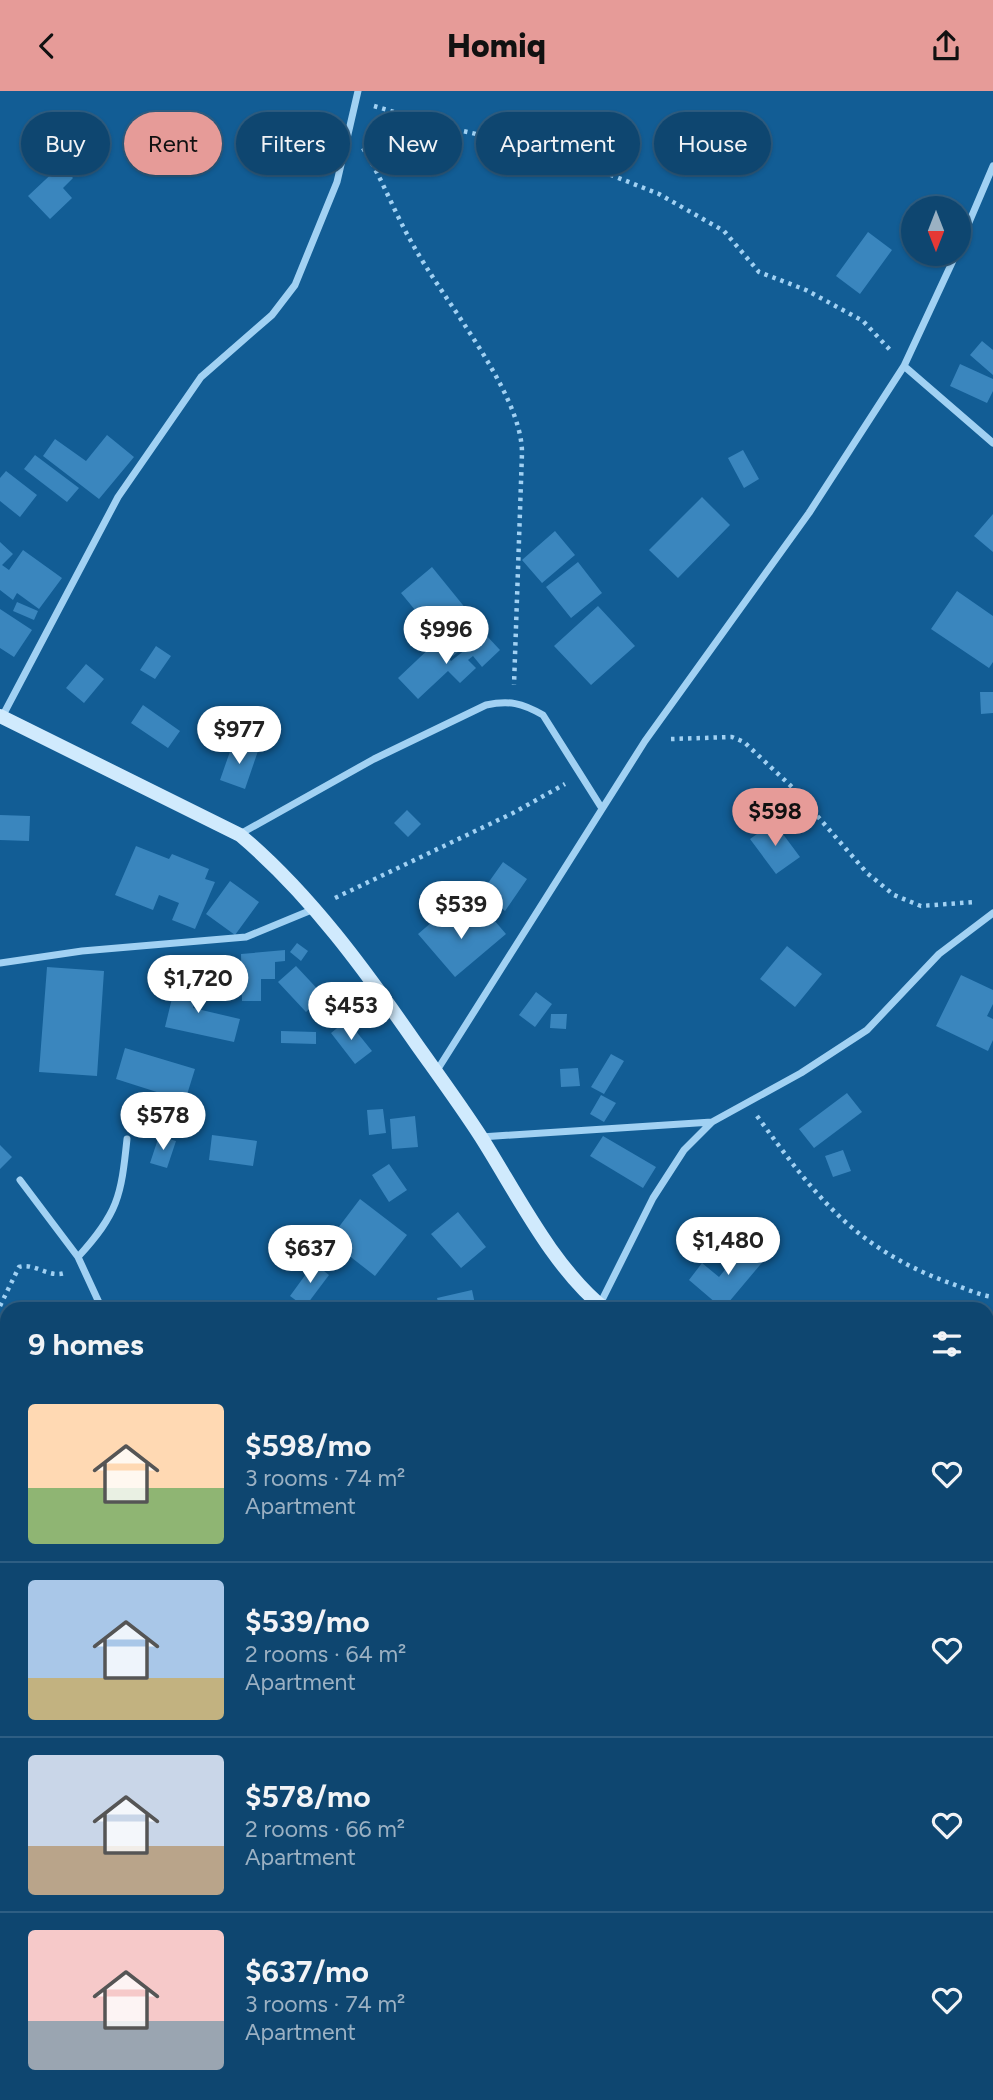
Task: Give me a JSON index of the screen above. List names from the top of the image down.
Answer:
{
  "north": "bottom",
  "page": {
    "header": "Homiq",
    "chip": [
      "Buy",
      "Rent",
      "Filters",
      "New",
      "Apartment",
      "House"
    ],
    "price": [
      "$996",
      "$977",
      "$598",
      "$539",
      "$1,720",
      "$453",
      "$578",
      "$1,480",
      "$637"
    ],
    "heading": "9 homes",
    "list": [
      {
        "name": "$598/mo",
        "note": "3 rooms · 74 m² · Apartment"
      },
      {
        "name": "$539/mo",
        "note": "2 rooms · 64 m² · Apartment"
      },
      {
        "name": "$578/mo",
        "note": "2 rooms · 66 m² · Apartment"
      },
      {
        "name": "$637/mo",
        "note": "3 rooms · 74 m² · Apartment"
      }
    ]
  }
}
